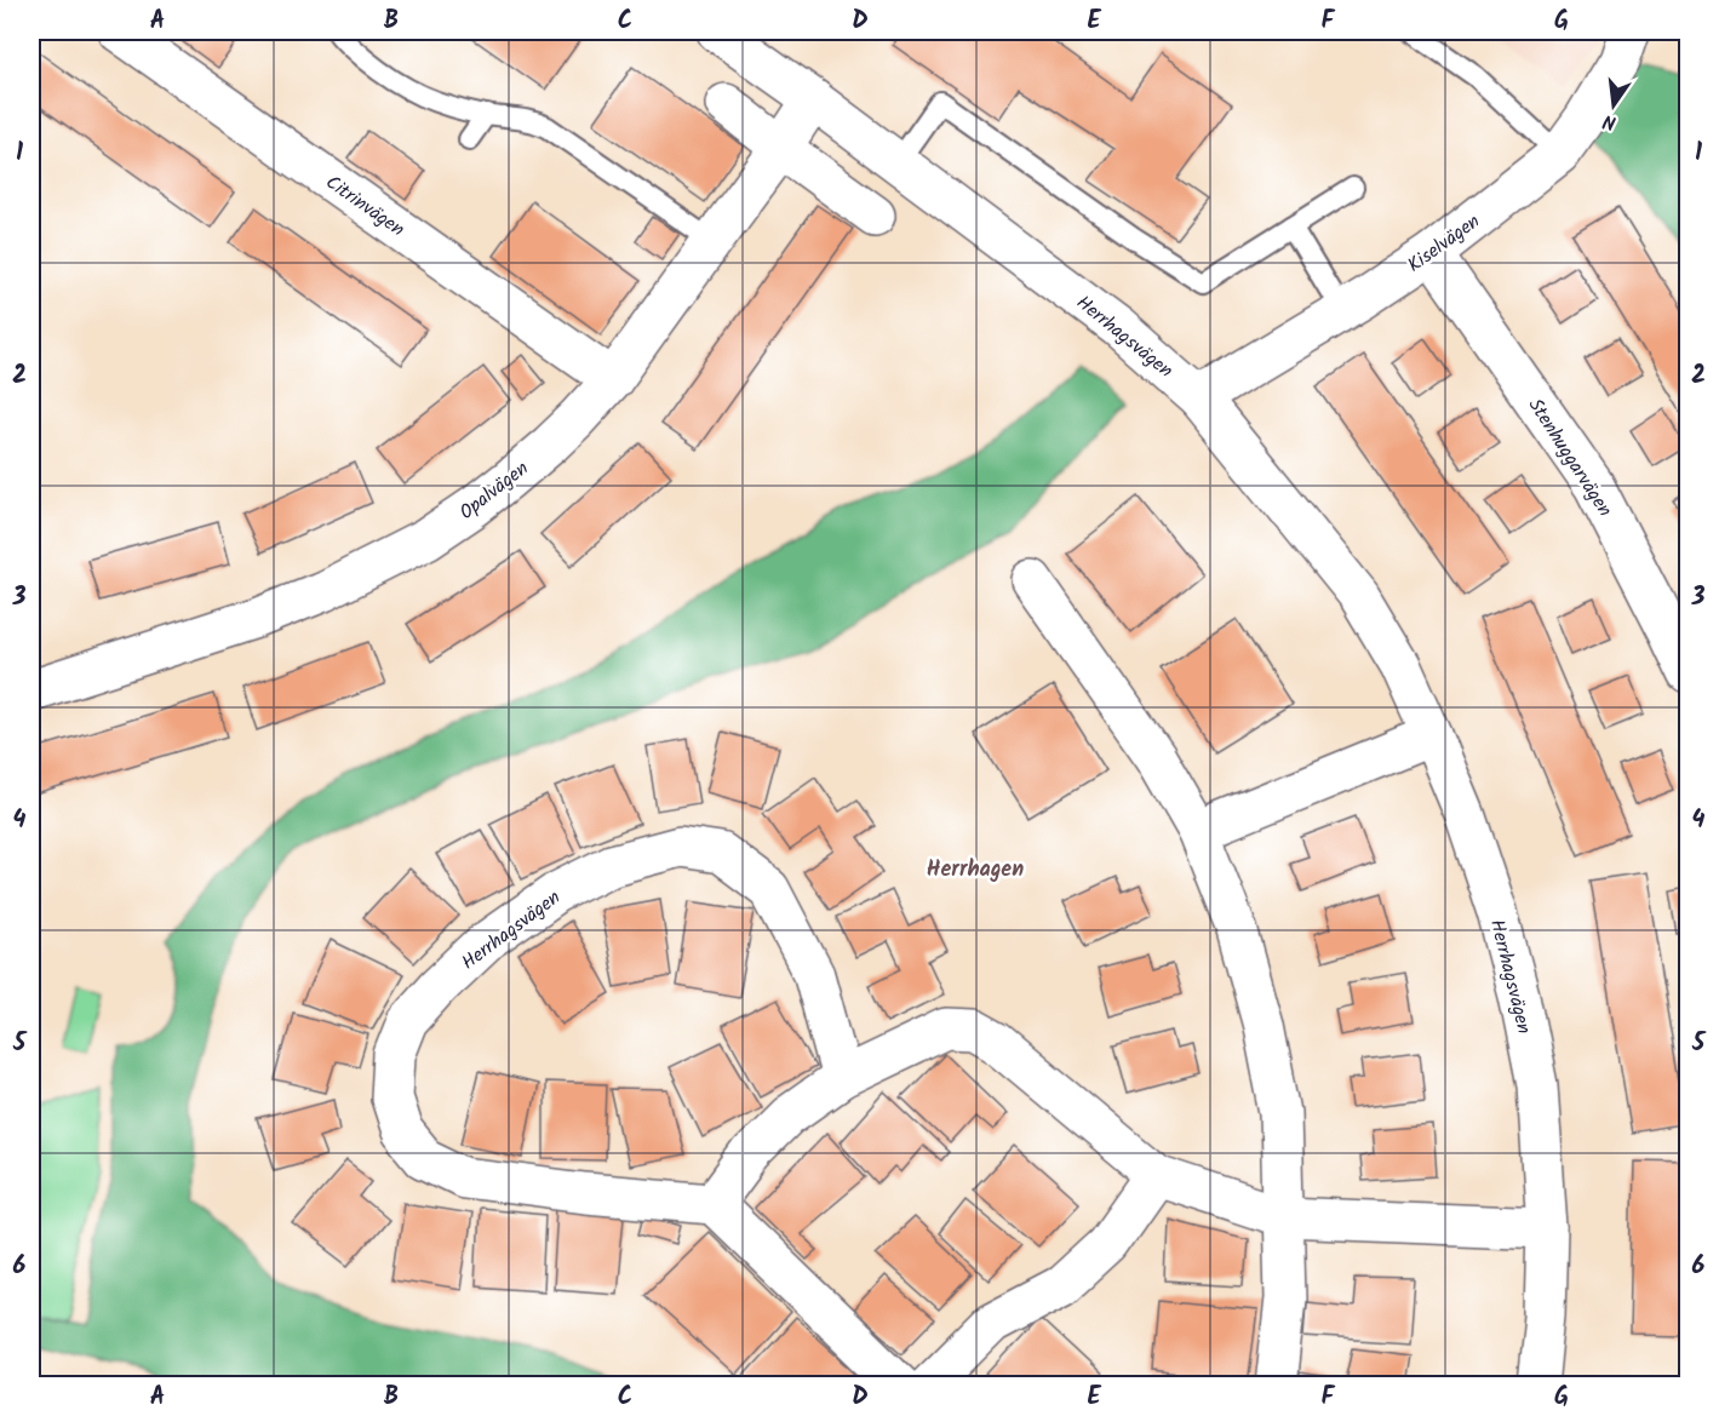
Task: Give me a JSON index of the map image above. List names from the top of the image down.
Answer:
{
  "streets": {
    "street": [
      "Citrinvägen",
      "Kiselvägen",
      "Herrhagsvägen",
      "Stenhuggarvägen",
      "Opalvägen"
    ]
  },
  "crossings": [
    ["Citrinvägen", "Opalvägen"],
    ["Kiselvägen", "Herrhagsvägen"],
    ["Kiselvägen", "Stenhuggarvägen"],
    ["Herrhagsvägen", "Opalvägen"]
  ],
  "districts": ["Herrhagen"],
  "north": "bottom",
  "grid": {
    "columns": [
      "A",
      "B",
      "C",
      "D",
      "E",
      "F",
      "G"
    ],
    "rows": [
      "1",
      "2",
      "3",
      "4",
      "5",
      "6"
    ]
  }
}
